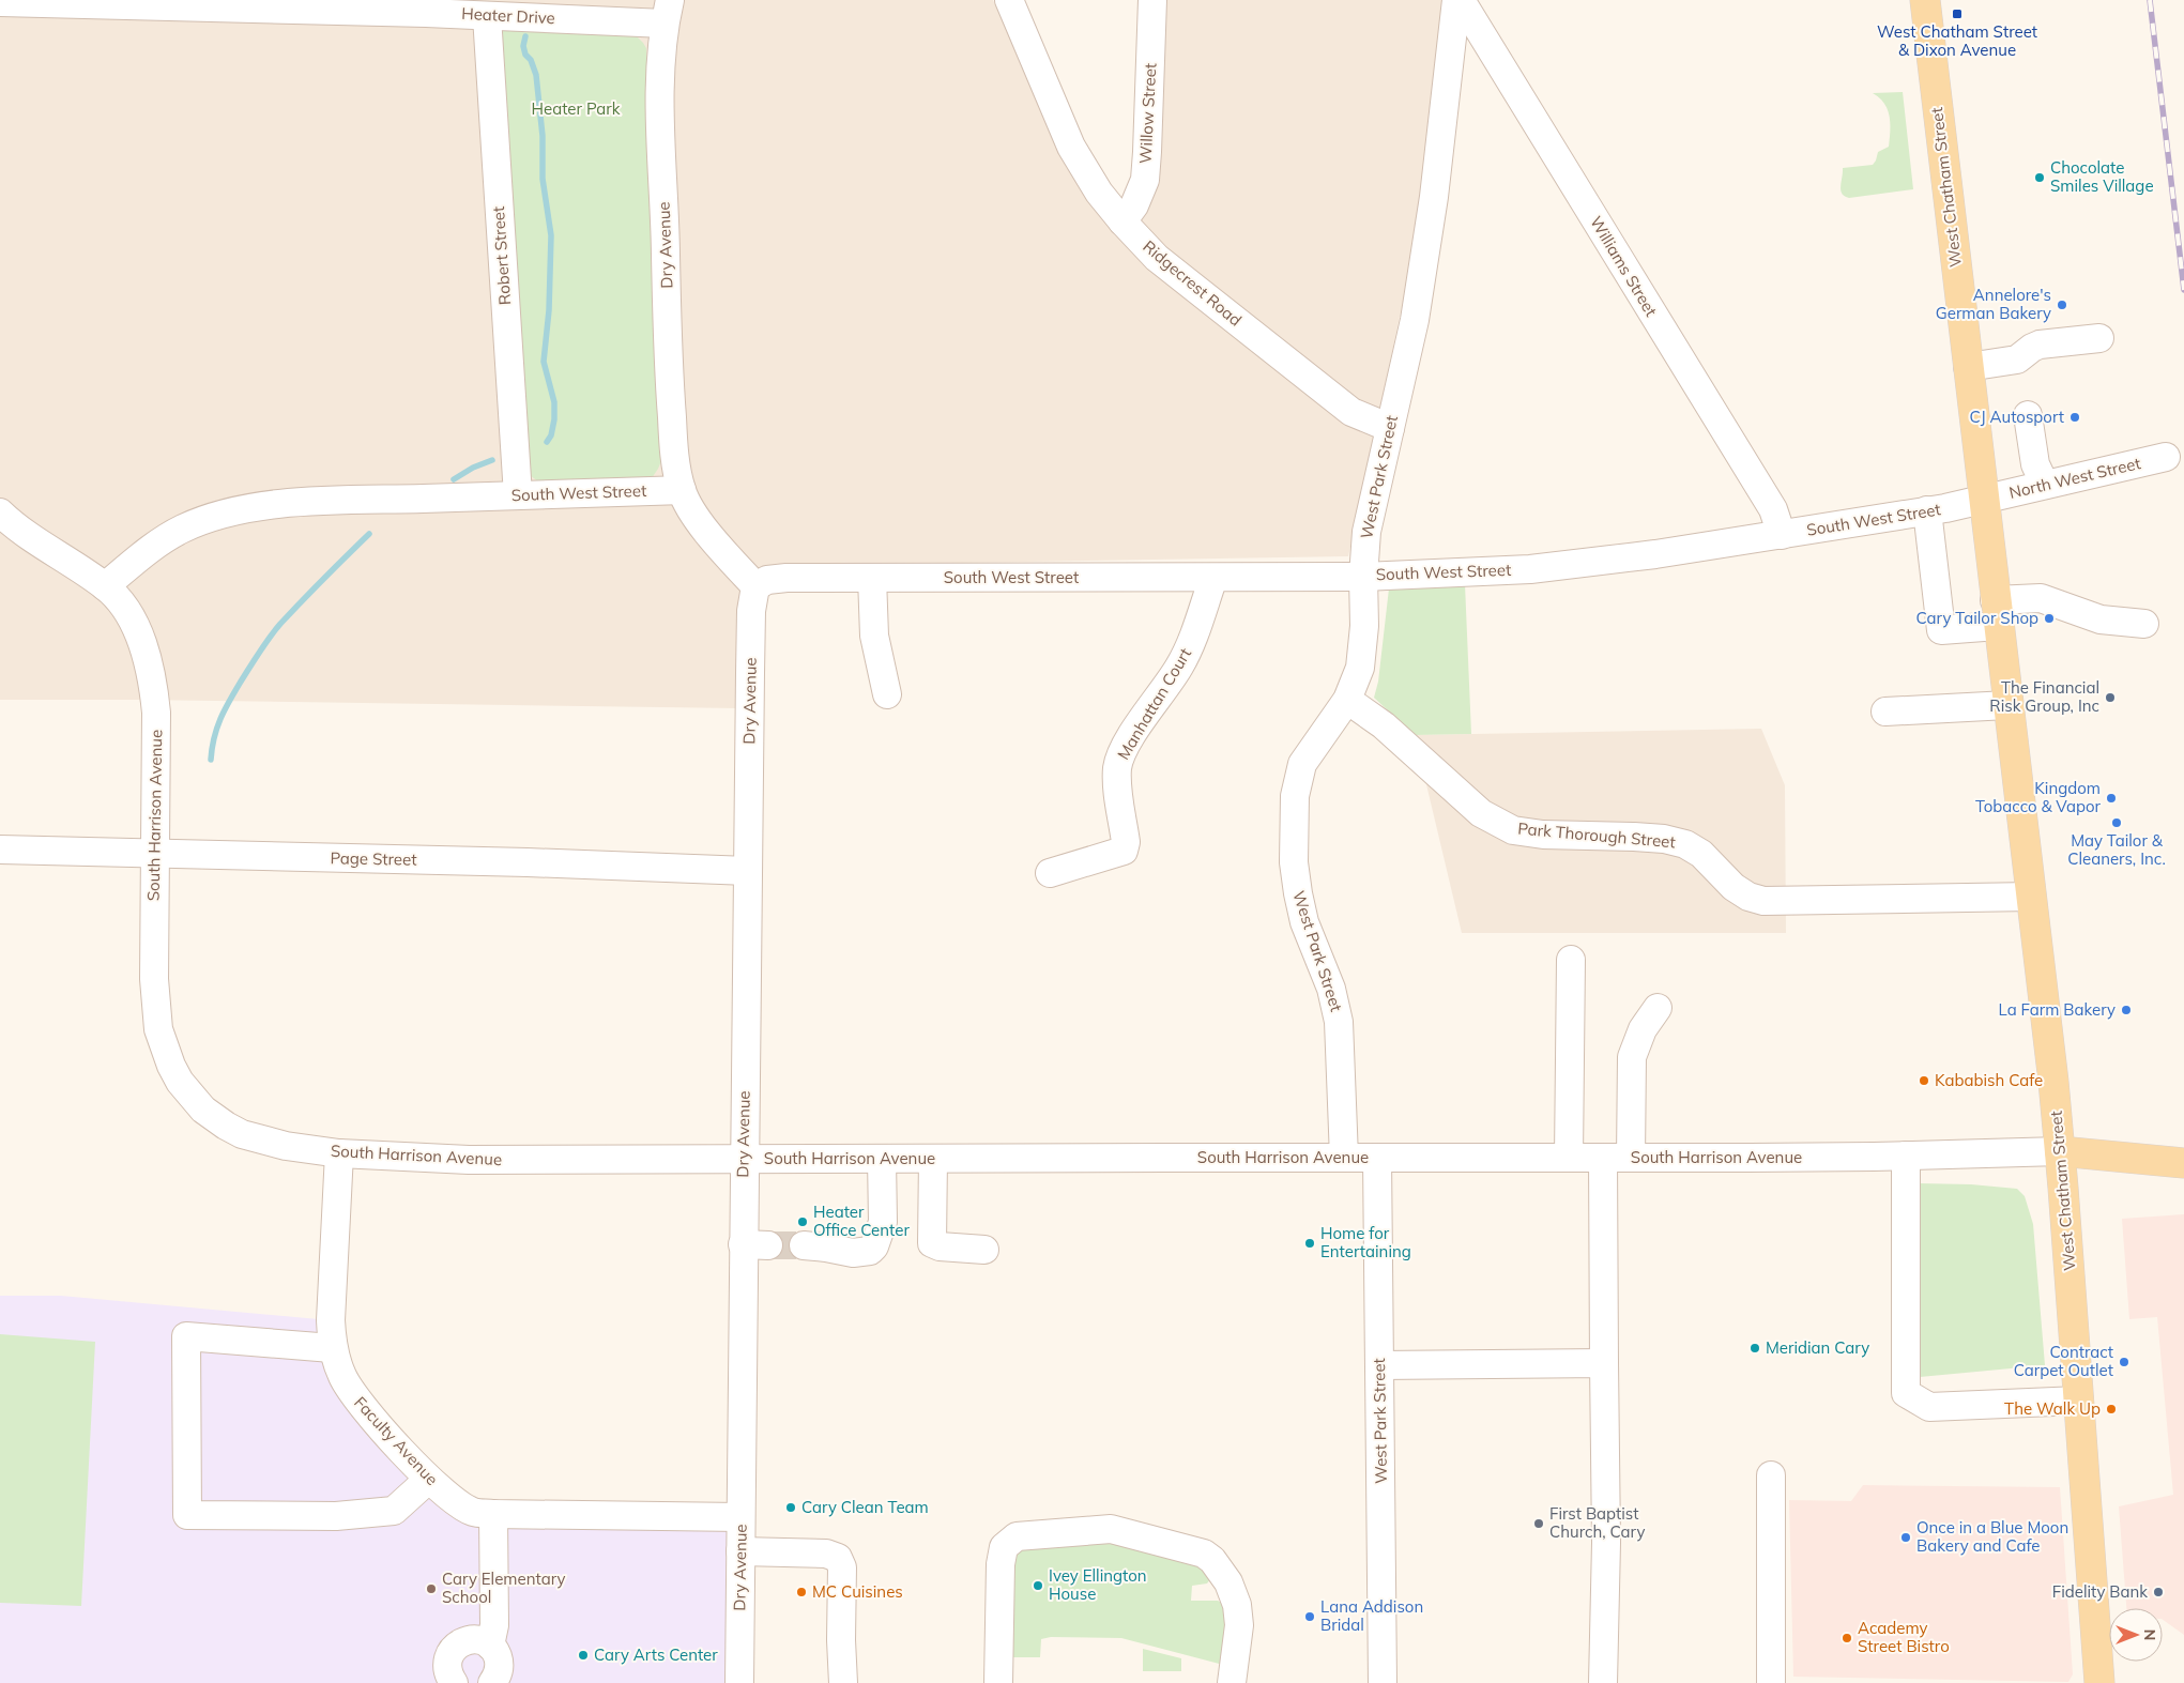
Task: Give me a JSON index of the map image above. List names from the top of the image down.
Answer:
{
  "streets": {
    "main road": ["West Chatham Street", "South Harrison Avenue"],
    "street": [
      "Heater Drive",
      "Willow Street",
      "Dry Avenue",
      "Robert Street",
      "Williams Street",
      "Ridgecrest Road",
      "West Park Street",
      "North West Street",
      "South West Street",
      "Manhattan Court",
      "Park Thorough Street",
      "Page Street",
      "Faculty Avenue"
    ]
  },
  "crossings": [
    ["Heater Drive", "Dry Avenue"],
    ["Heater Drive", "Robert Street"],
    ["Willow Street", "Ridgecrest Road"],
    ["West Chatham Street", "North West Street"],
    ["West Chatham Street", "South West Street"],
    ["West Chatham Street", "South Harrison Avenue"],
    ["West Chatham Street", "Park Thorough Street"],
    ["Dry Avenue", "South West Street"],
    ["Dry Avenue", "South Harrison Avenue"],
    ["Dry Avenue", "Page Street"],
    ["Dry Avenue", "Faculty Avenue"],
    ["Robert Street", "South West Street"],
    ["Williams Street", "West Park Street"],
    ["Williams Street", "South West Street"],
    ["Ridgecrest Road", "West Park Street"],
    ["West Park Street", "South West Street"],
    ["West Park Street", "South Harrison Avenue"],
    ["West Park Street", "Park Thorough Street"],
    ["North West Street", "South West Street"],
    ["South West Street", "Manhattan Court"],
    ["South West Street", "South Harrison Avenue"],
    ["South Harrison Avenue", "Page Street"],
    ["South Harrison Avenue", "Faculty Avenue"]
  ],
  "parks": ["Heater Park"],
  "places": {
    "transit": ["West Chatham Street & Dixon Avenue"],
    "other": [
      "Chocolate Smiles Village",
      "Annelore's German Bakery",
      "CJ Autosport",
      "Cary Tailor Shop",
      "The Financial Risk Group, Inc",
      "Kingdom Tobacco & Vapor",
      "May Tailor & Cleaners, Inc.",
      "La Farm Bakery",
      "Kababish Cafe",
      "Heater Office Center",
      "Home for Entertaining",
      "Meridian Cary",
      "Contract Carpet Outlet",
      "The Walk Up",
      "Cary Clean Team",
      "First Baptist Church, Cary",
      "Once in a Blue Moon Bakery and Cafe",
      "Ivey Ellington House",
      "Cary Elementary School",
      "MC Cuisines",
      "Fidelity Bank",
      "Lana Addison Bridal",
      "Academy Street Bistro",
      "Cary Arts Center"
    ]
  },
  "north": "right"
}
